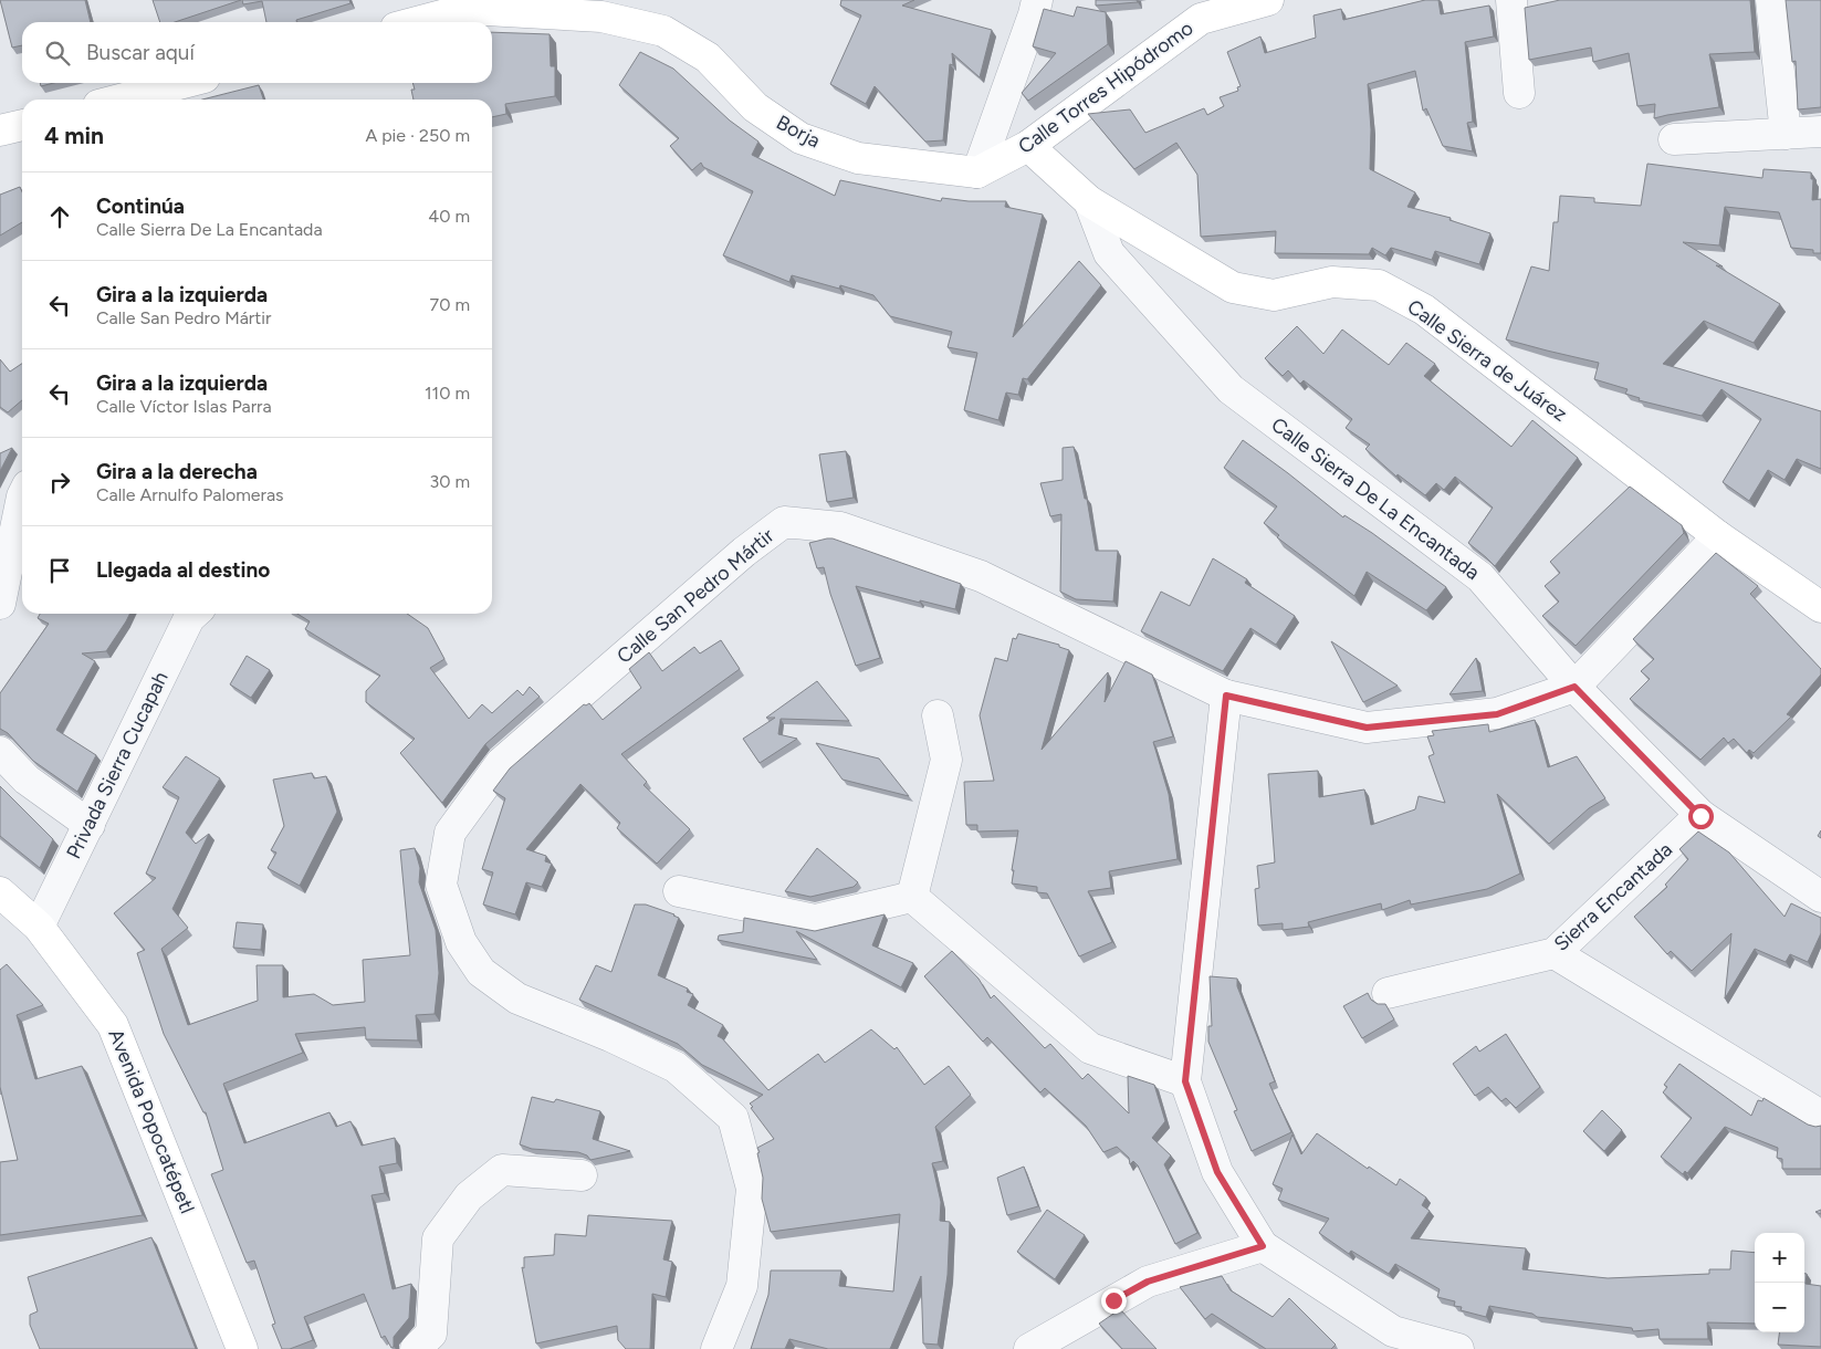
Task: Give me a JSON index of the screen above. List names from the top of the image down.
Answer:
{
  "streets": {
    "street": [
      "Calle Torres Hipódromo",
      "Borja",
      "Calle Sierra de Juárez",
      "Calle Sierra De La Encantada",
      "Calle San Pedro Mártir",
      "Privada Sierra Cucapah",
      "Sierra Encantada",
      "Avenida Popocatépetl"
    ]
  },
  "crossings": [
    ["Calle Torres Hipódromo", "Borja"],
    ["Calle Torres Hipódromo", "Calle Sierra De La Encantada"],
    ["Calle Sierra de Juárez", "Calle Sierra De La Encantada"],
    ["Calle Sierra de Juárez", "Calle San Pedro Mártir"],
    ["Calle Sierra De La Encantada", "Calle San Pedro Mártir"],
    ["Calle Sierra De La Encantada", "Sierra Encantada"],
    ["Privada Sierra Cucapah", "Avenida Popocatépetl"]
  ],
  "page": {
    "search": "Buscar aquí",
    "heading": ["4 min", "A pie · 250 m"],
    "list": [
      ["Continúa", "Calle Sierra De La Encantada", "40 m"],
      ["Gira a la izquierda", "Calle San Pedro Mártir", "70 m"],
      ["Gira a la izquierda", "Calle Víctor Islas Parra", "110 m"],
      ["Gira a la derecha", "Calle Arnulfo Palomeras", "30 m"],
      "Llegada al destino"
    ],
    "map_buttons": ["+", "−"]
  }
}
